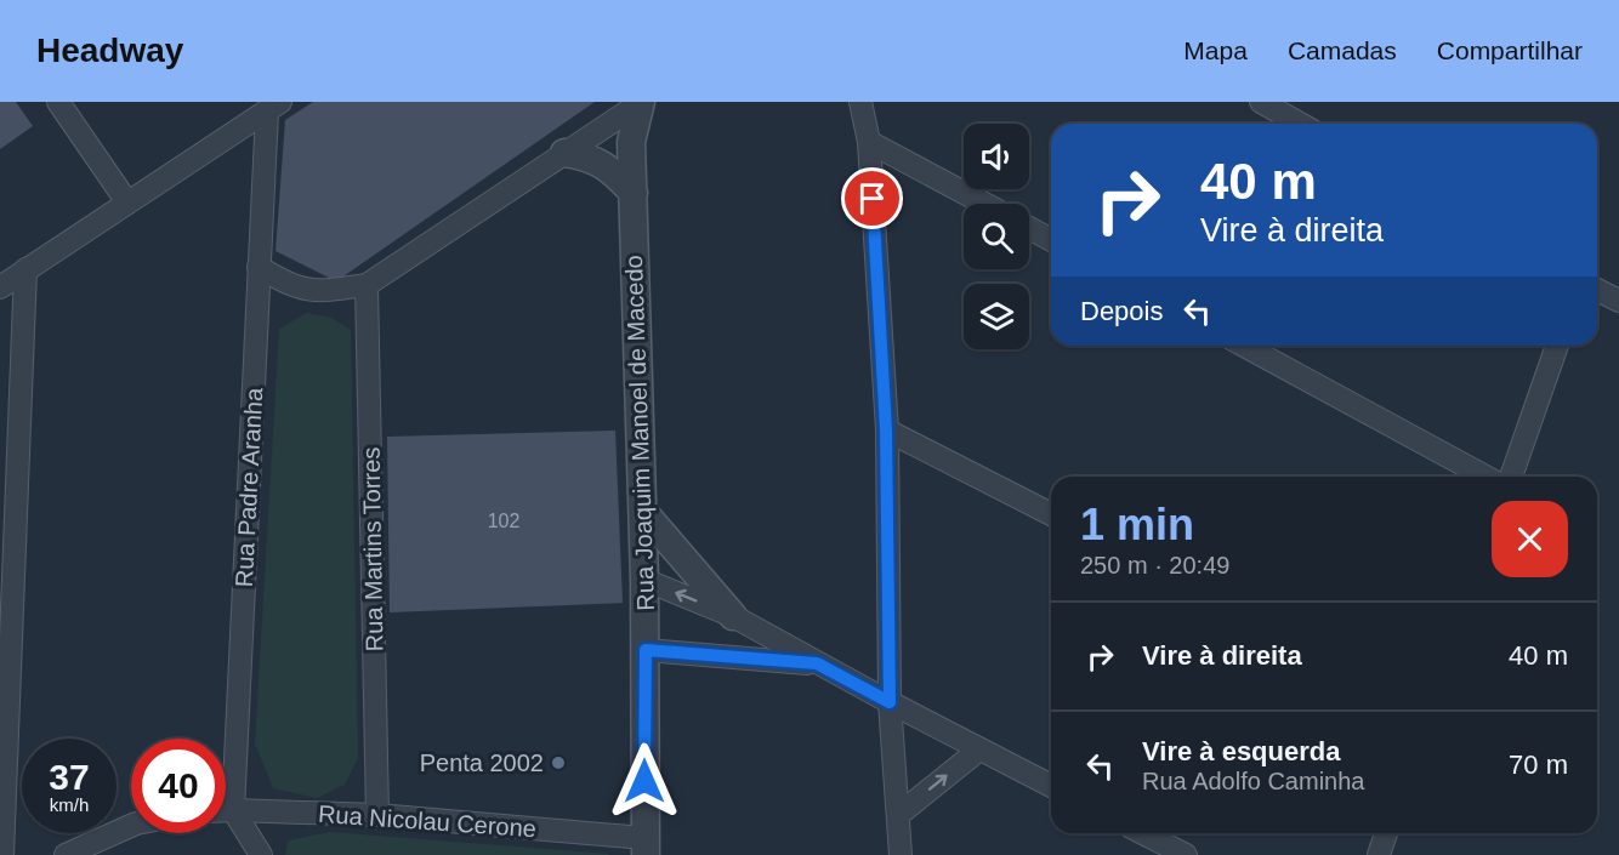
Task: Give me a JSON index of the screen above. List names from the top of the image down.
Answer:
{
  "streets": {
    "street": [
      "Rua Joaquim Manoel de Macedo",
      "Rua Padre Aranha",
      "Rua Martins Torres",
      "Rua Nicolau Cerone"
    ]
  },
  "crossings": [
    ["Rua Joaquim Manoel de Macedo", "Rua Nicolau Cerone"],
    ["Rua Padre Aranha", "Rua Nicolau Cerone"],
    ["Rua Martins Torres", "Rua Nicolau Cerone"]
  ],
  "places": ["Penta 2002"],
  "house_numbers": ["102"],
  "page": {
    "header": "Headway",
    "nav": ["Mapa", "Camadas", "Compartilhar"],
    "turn": ["40 m", "Vire à direita"],
    "then": "Depois",
    "heading": ["1 min", "250 m · 20:49"],
    "list": [
      {
        "name": "Vire à direita",
        "value": "40 m"
      },
      {
        "name": "Vire à esquerda",
        "note": "Rua Adolfo Caminha",
        "value": "70 m"
      }
    ],
    "speed": "37 km/h",
    "limit": "40"
  }
}
